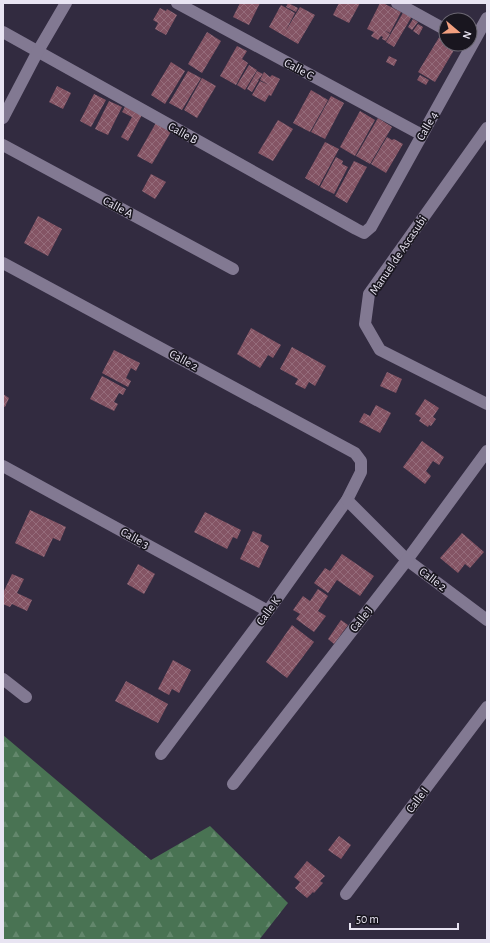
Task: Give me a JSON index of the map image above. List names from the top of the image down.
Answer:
{
  "streets": {
    "street": [
      "Calle C",
      "Calle 4",
      "Calle B",
      "Calle A",
      "Manuel de Ascasubi",
      "Calle 2",
      "Calle 3",
      "Calle K",
      "Calle J",
      "Calle I"
    ]
  },
  "crossings": [
    ["Calle C", "Calle 4"],
    ["Calle 4", "Calle B"],
    ["Calle 2", "Calle K"],
    ["Calle 2", "Calle J"],
    ["Calle 3", "Calle K"]
  ],
  "scale_bar": "50 m",
  "north": "right"
}
